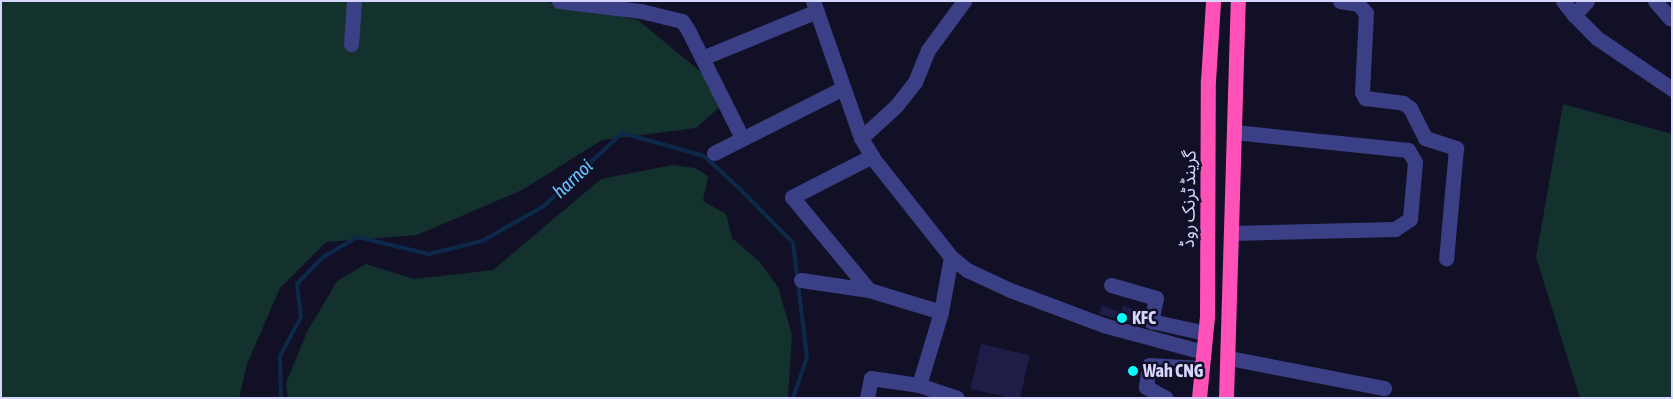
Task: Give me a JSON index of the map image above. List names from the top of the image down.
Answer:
{
  "streets": {
    "highway": ["گرینڈ ٹرنک روڈ"]
  },
  "water": ["harnoi"],
  "places": ["KFC", "Wah CNG"]
}
